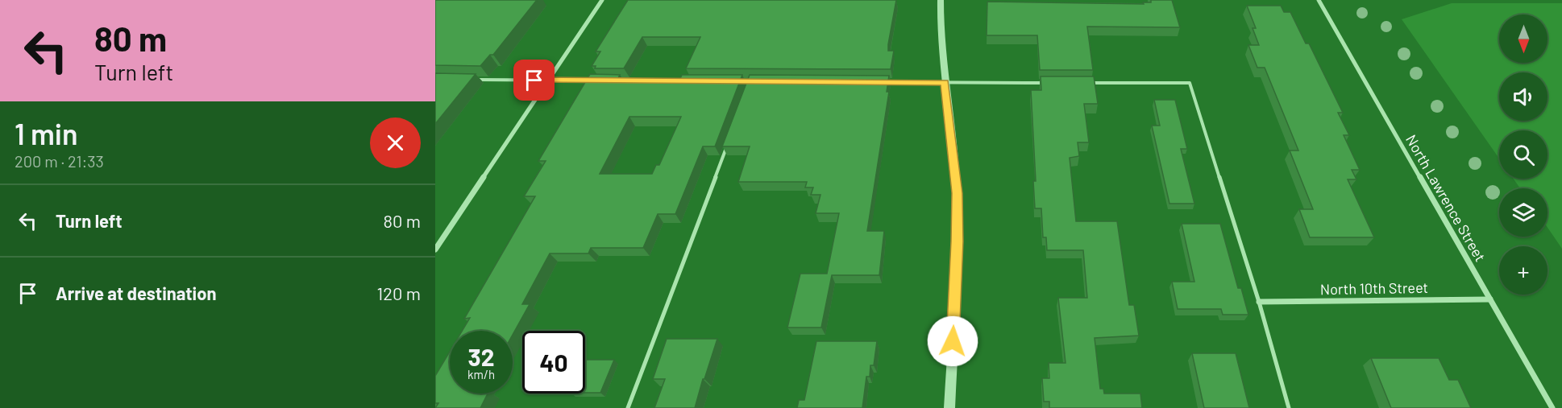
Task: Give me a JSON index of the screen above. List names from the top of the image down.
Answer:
{
  "streets": {
    "street": ["North Lawrence Street", "North 10th Street"]
  },
  "crossings": [
    ["North Lawrence Street", "North 10th Street"]
  ],
  "north": "bottom",
  "page": {
    "turn": ["80 m", "Turn left"],
    "map_buttons": "+",
    "heading": ["1 min", "200 m · 21:33"],
    "list": [
      {
        "name": "Turn left",
        "value": "80 m"
      },
      {
        "name": "Arrive at destination",
        "value": "120 m"
      }
    ],
    "speed": "32 km/h",
    "limit": "40"
  }
}
